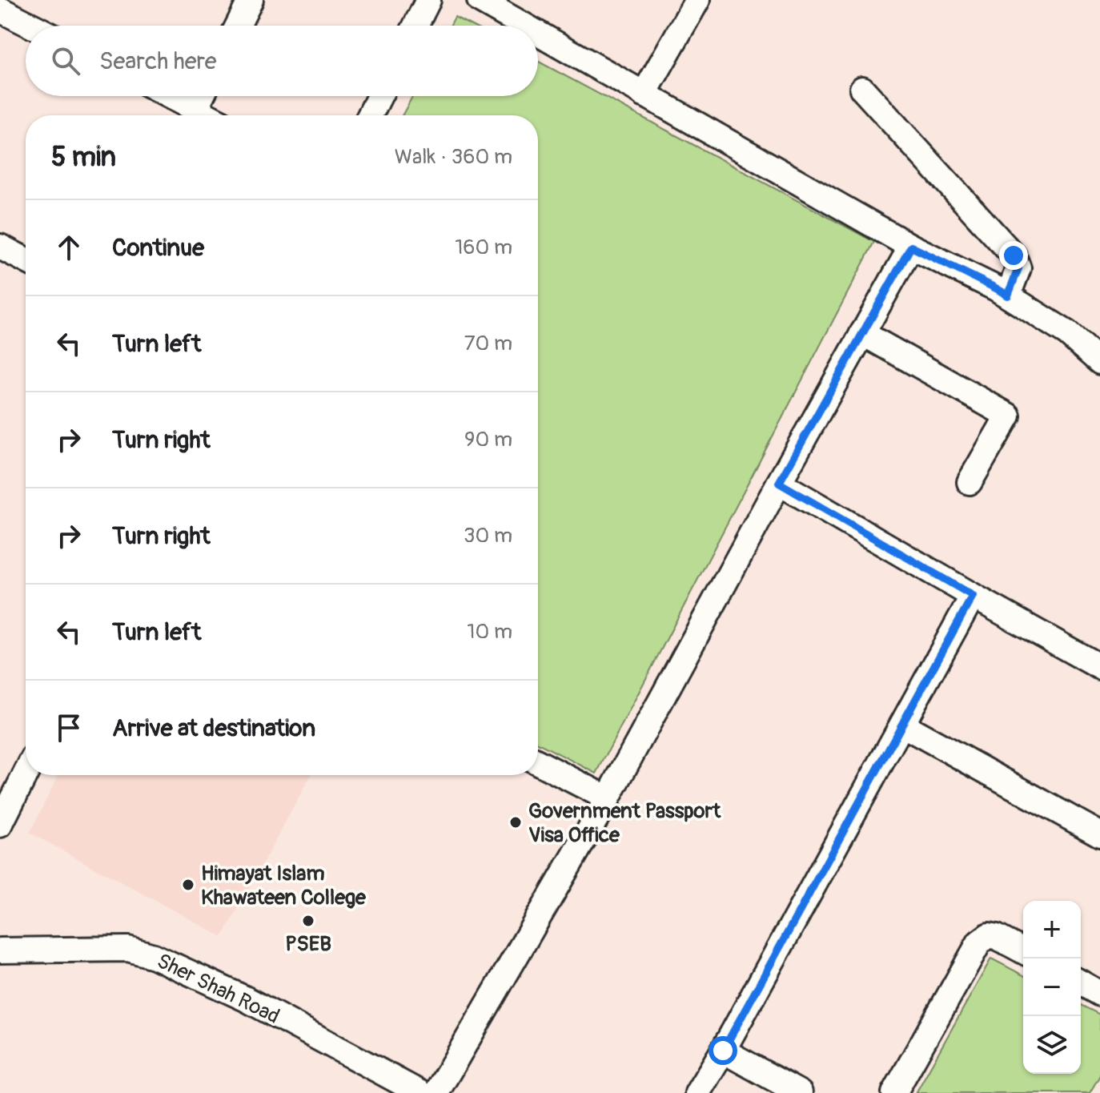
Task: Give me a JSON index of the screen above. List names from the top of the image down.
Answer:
{
  "streets": {
    "street": ["Sher Shah Road"]
  },
  "places": ["Government Passport Visa Office", "Himayat Islam Khawateen College", "PSEB"],
  "page": {
    "search": "Search here",
    "heading": ["5 min", "Walk · 360 m"],
    "list": [
      ["Continue", "160 m"],
      ["Turn left", "70 m"],
      ["Turn right", "90 m"],
      ["Turn right", "30 m"],
      ["Turn left", "10 m"],
      "Arrive at destination"
    ],
    "map_buttons": ["+", "−"]
  }
}
